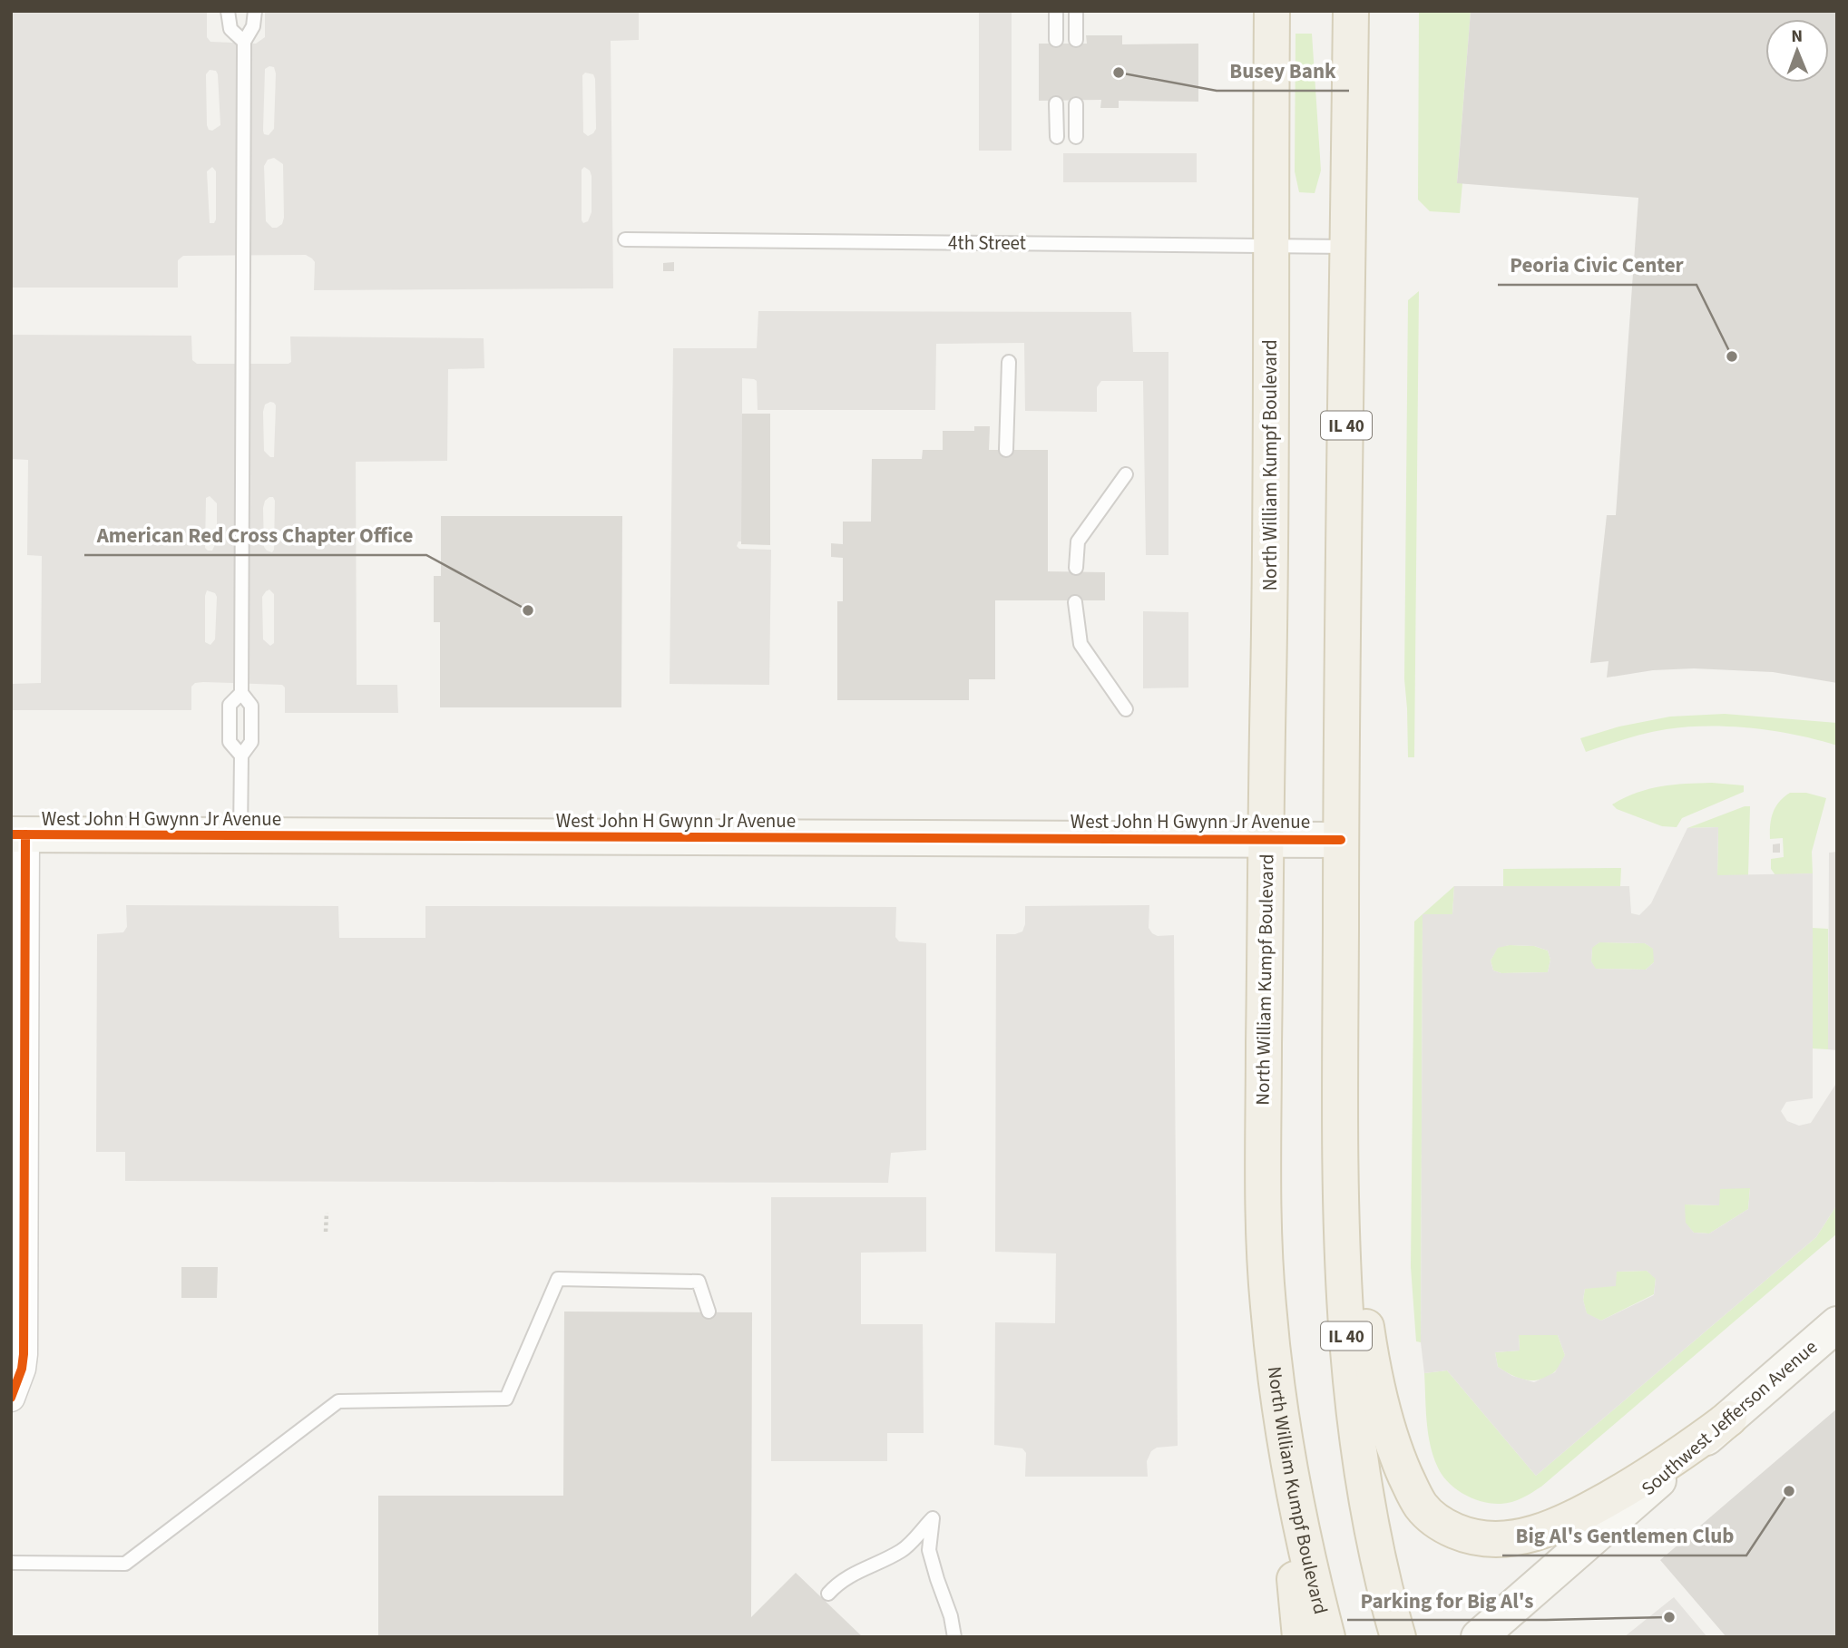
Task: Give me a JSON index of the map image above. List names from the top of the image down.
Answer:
{
  "streets": {
    "main road": ["IL 40", "North William Kumpf Boulevard"],
    "street": ["West John H Gwynn Jr Avenue", "Southwest Jefferson Avenue"],
    "lane": ["4th Street"]
  },
  "crossings": [
    ["4th Street", "IL 40"],
    ["4th Street", "North William Kumpf Boulevard"],
    ["IL 40", "West John H Gwynn Jr Avenue"],
    ["North William Kumpf Boulevard", "West John H Gwynn Jr Avenue"]
  ],
  "places": [
    "Busey Bank",
    "Peoria Civic Center",
    "American Red Cross Chapter Office",
    "Big Al's Gentlemen Club",
    "Parking for Big Al's"
  ],
  "north": "top"
}
